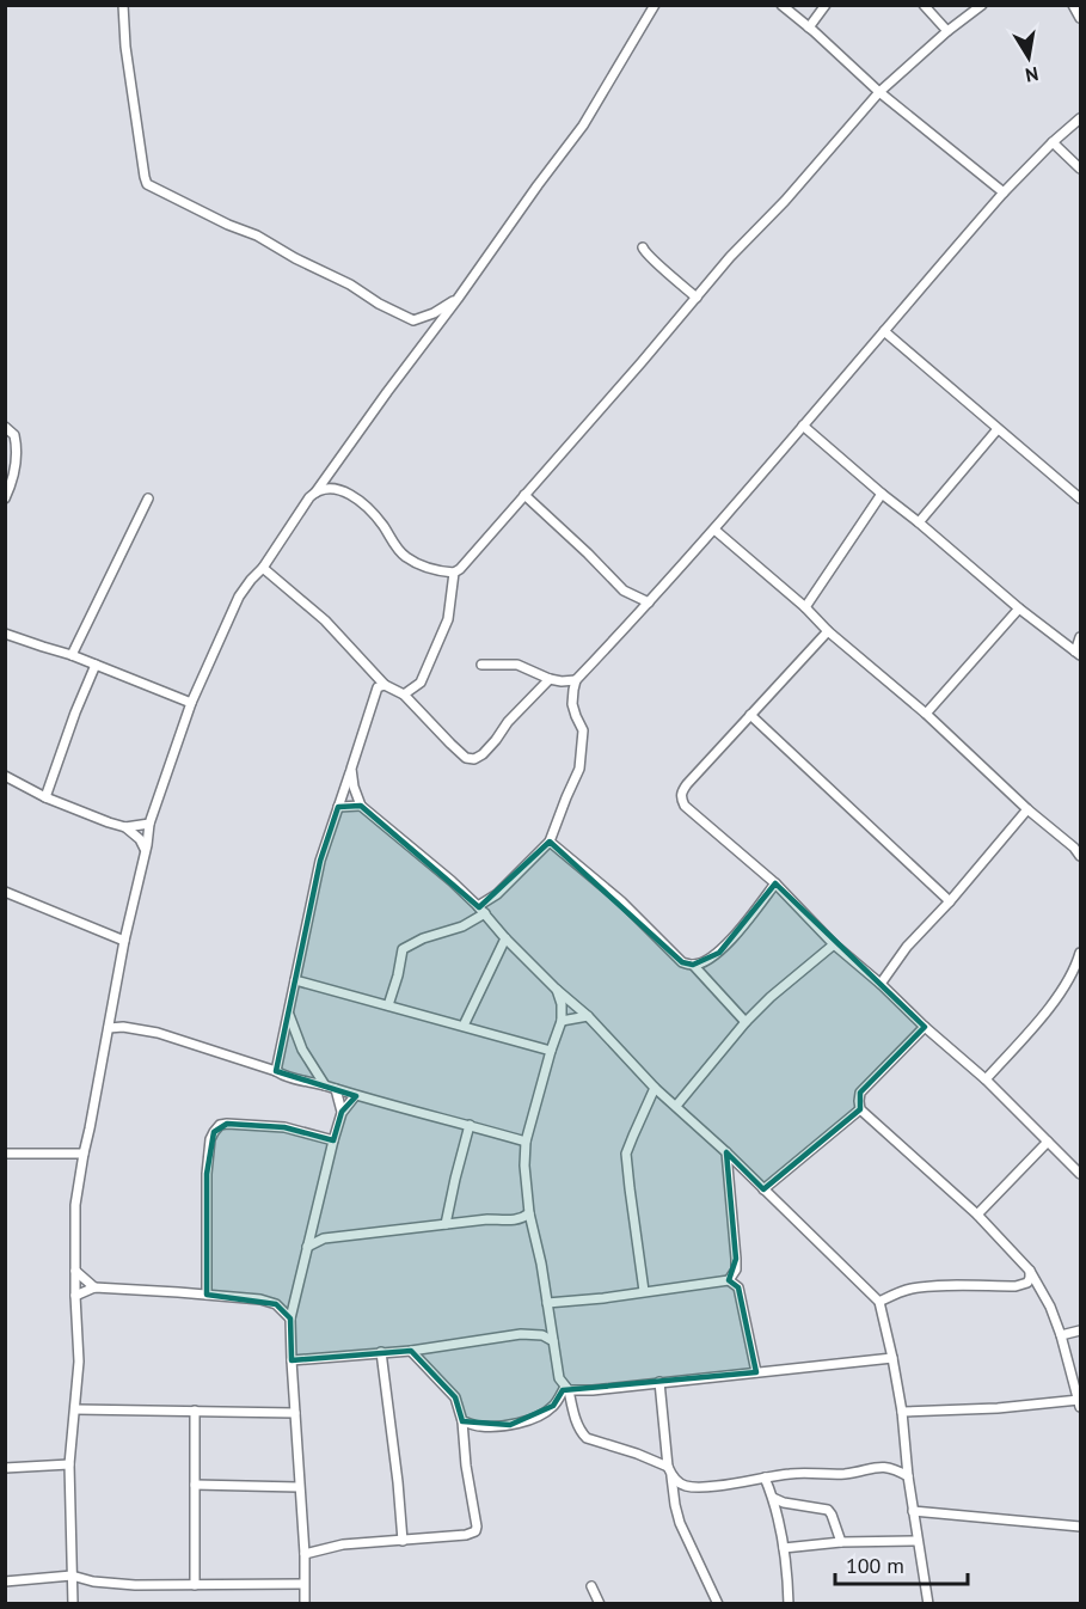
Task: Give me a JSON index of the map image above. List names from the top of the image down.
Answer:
{
  "scale_bar": "100 m",
  "north": "bottom"
}
